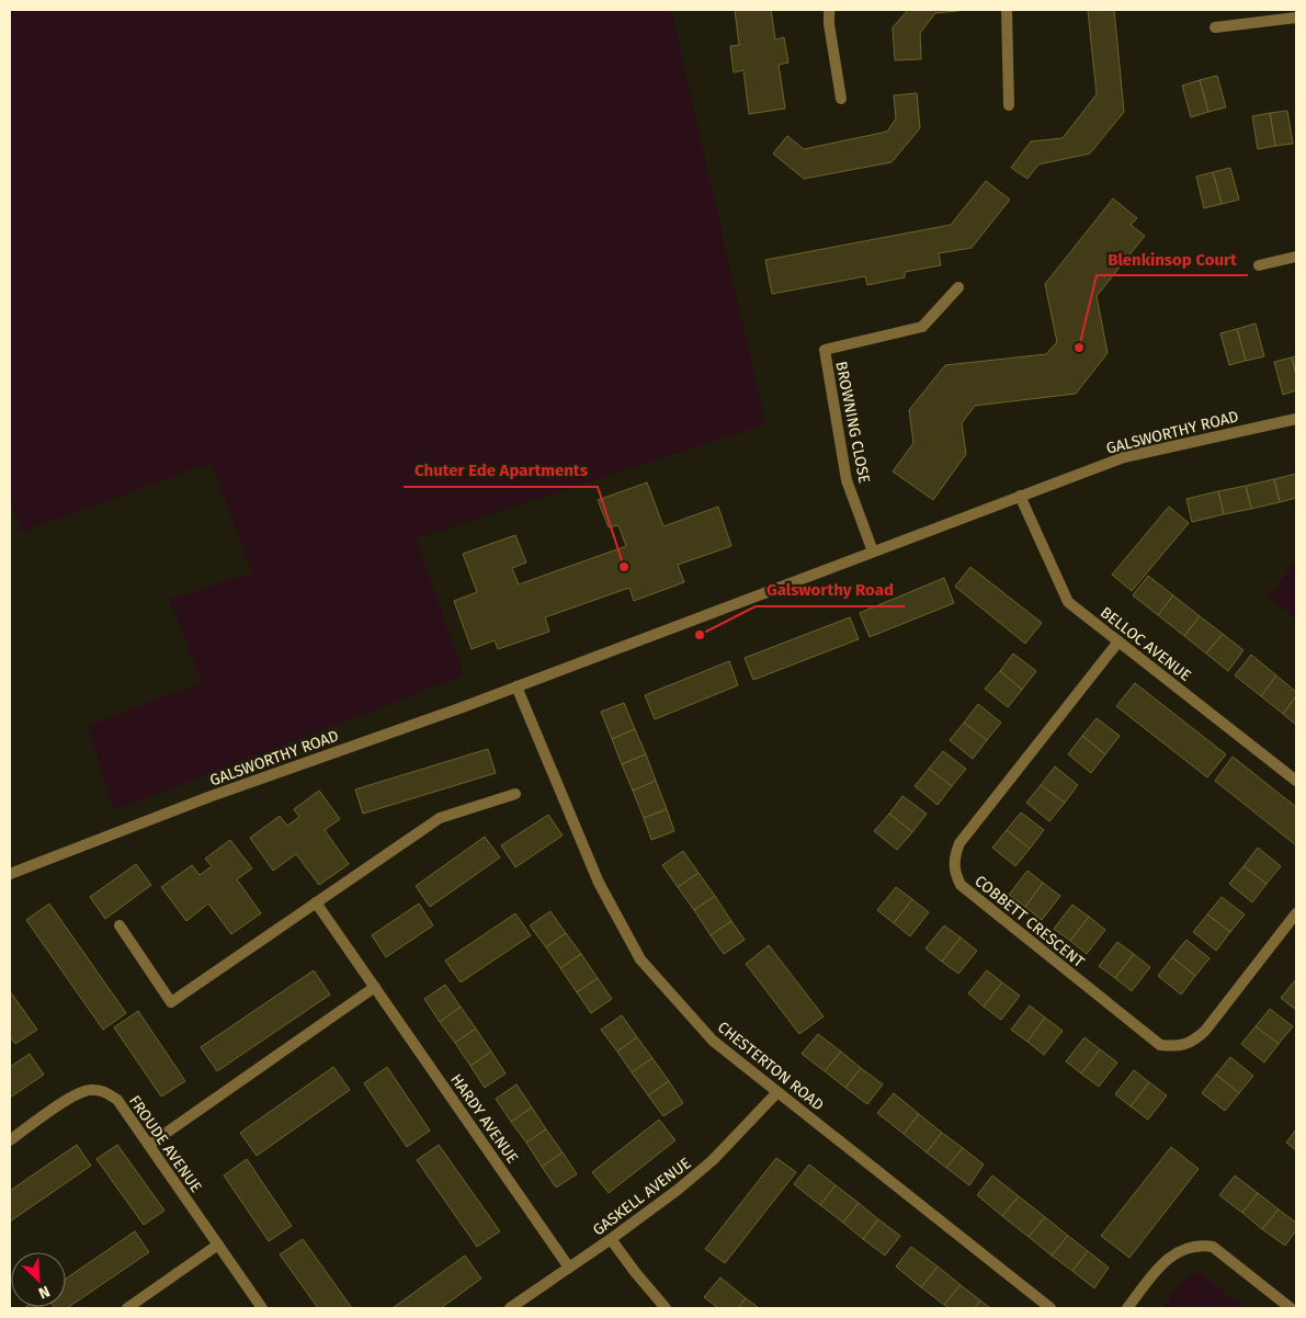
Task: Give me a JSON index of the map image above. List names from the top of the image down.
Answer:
{
  "streets": {
    "street": [
      "BROWNING CLOSE",
      "GALSWORTHY ROAD",
      "BELLOC AVENUE",
      "COBBETT CRESCENT",
      "CHESTERTON ROAD",
      "HARDY AVENUE",
      "FROUDE AVENUE",
      "GASKELL AVENUE"
    ]
  },
  "crossings": [
    ["BROWNING CLOSE", "GALSWORTHY ROAD"],
    ["GALSWORTHY ROAD", "BELLOC AVENUE"],
    ["GALSWORTHY ROAD", "CHESTERTON ROAD"],
    ["BELLOC AVENUE", "COBBETT CRESCENT"],
    ["CHESTERTON ROAD", "GASKELL AVENUE"],
    ["HARDY AVENUE", "GASKELL AVENUE"]
  ],
  "places": ["Blenkinsop Court", "Chuter Ede Apartments", "Galsworthy Road"],
  "north": "bottom right"
}
